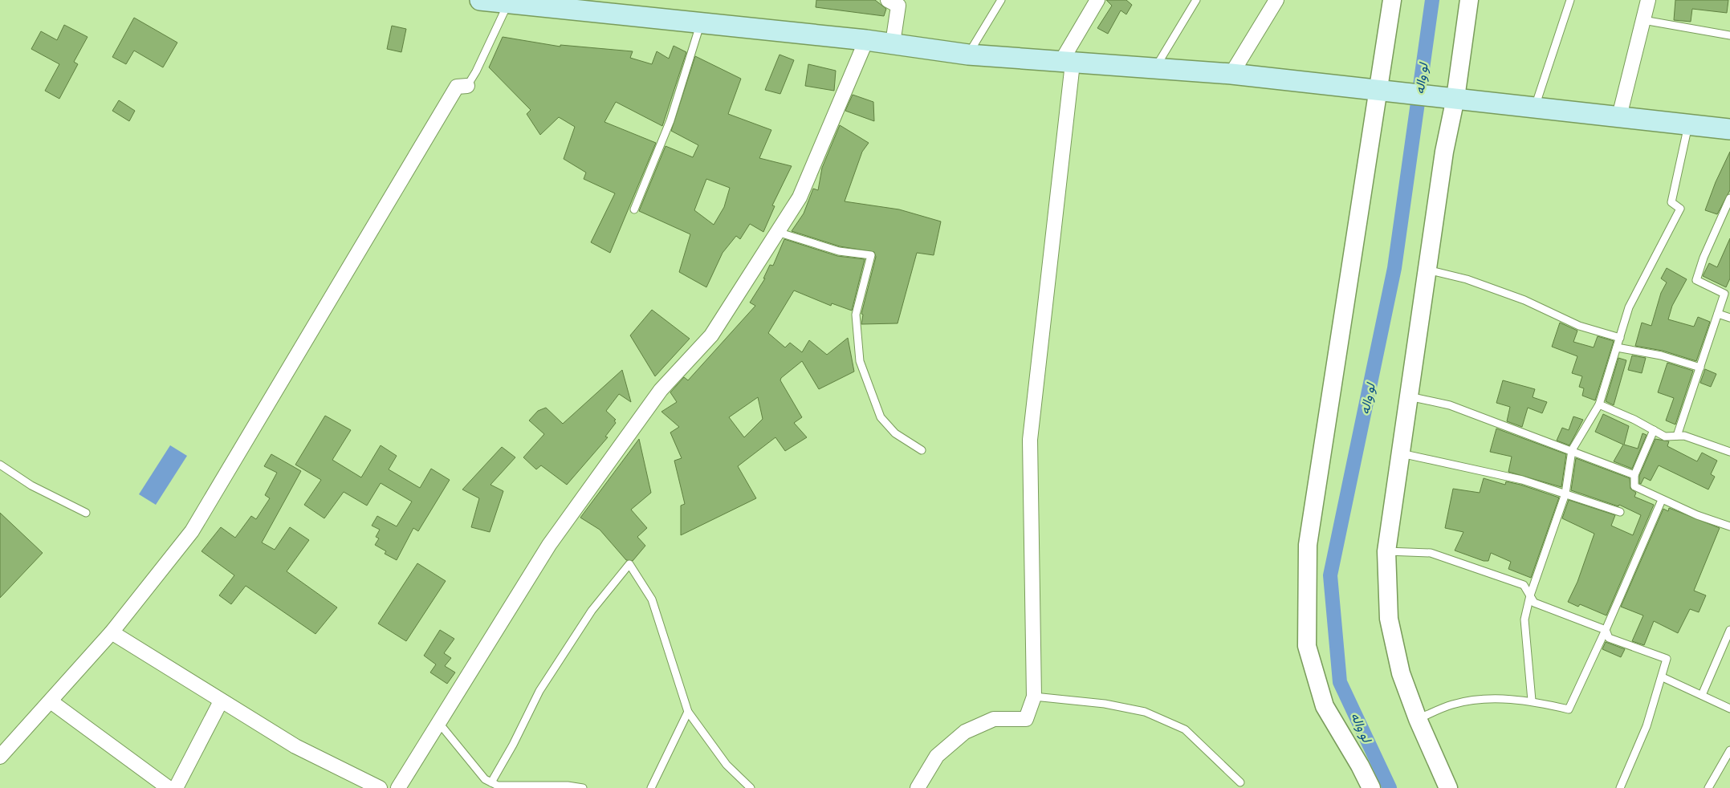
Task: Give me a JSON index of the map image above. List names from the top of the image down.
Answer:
{
  "water": ["لو واله"]
}
